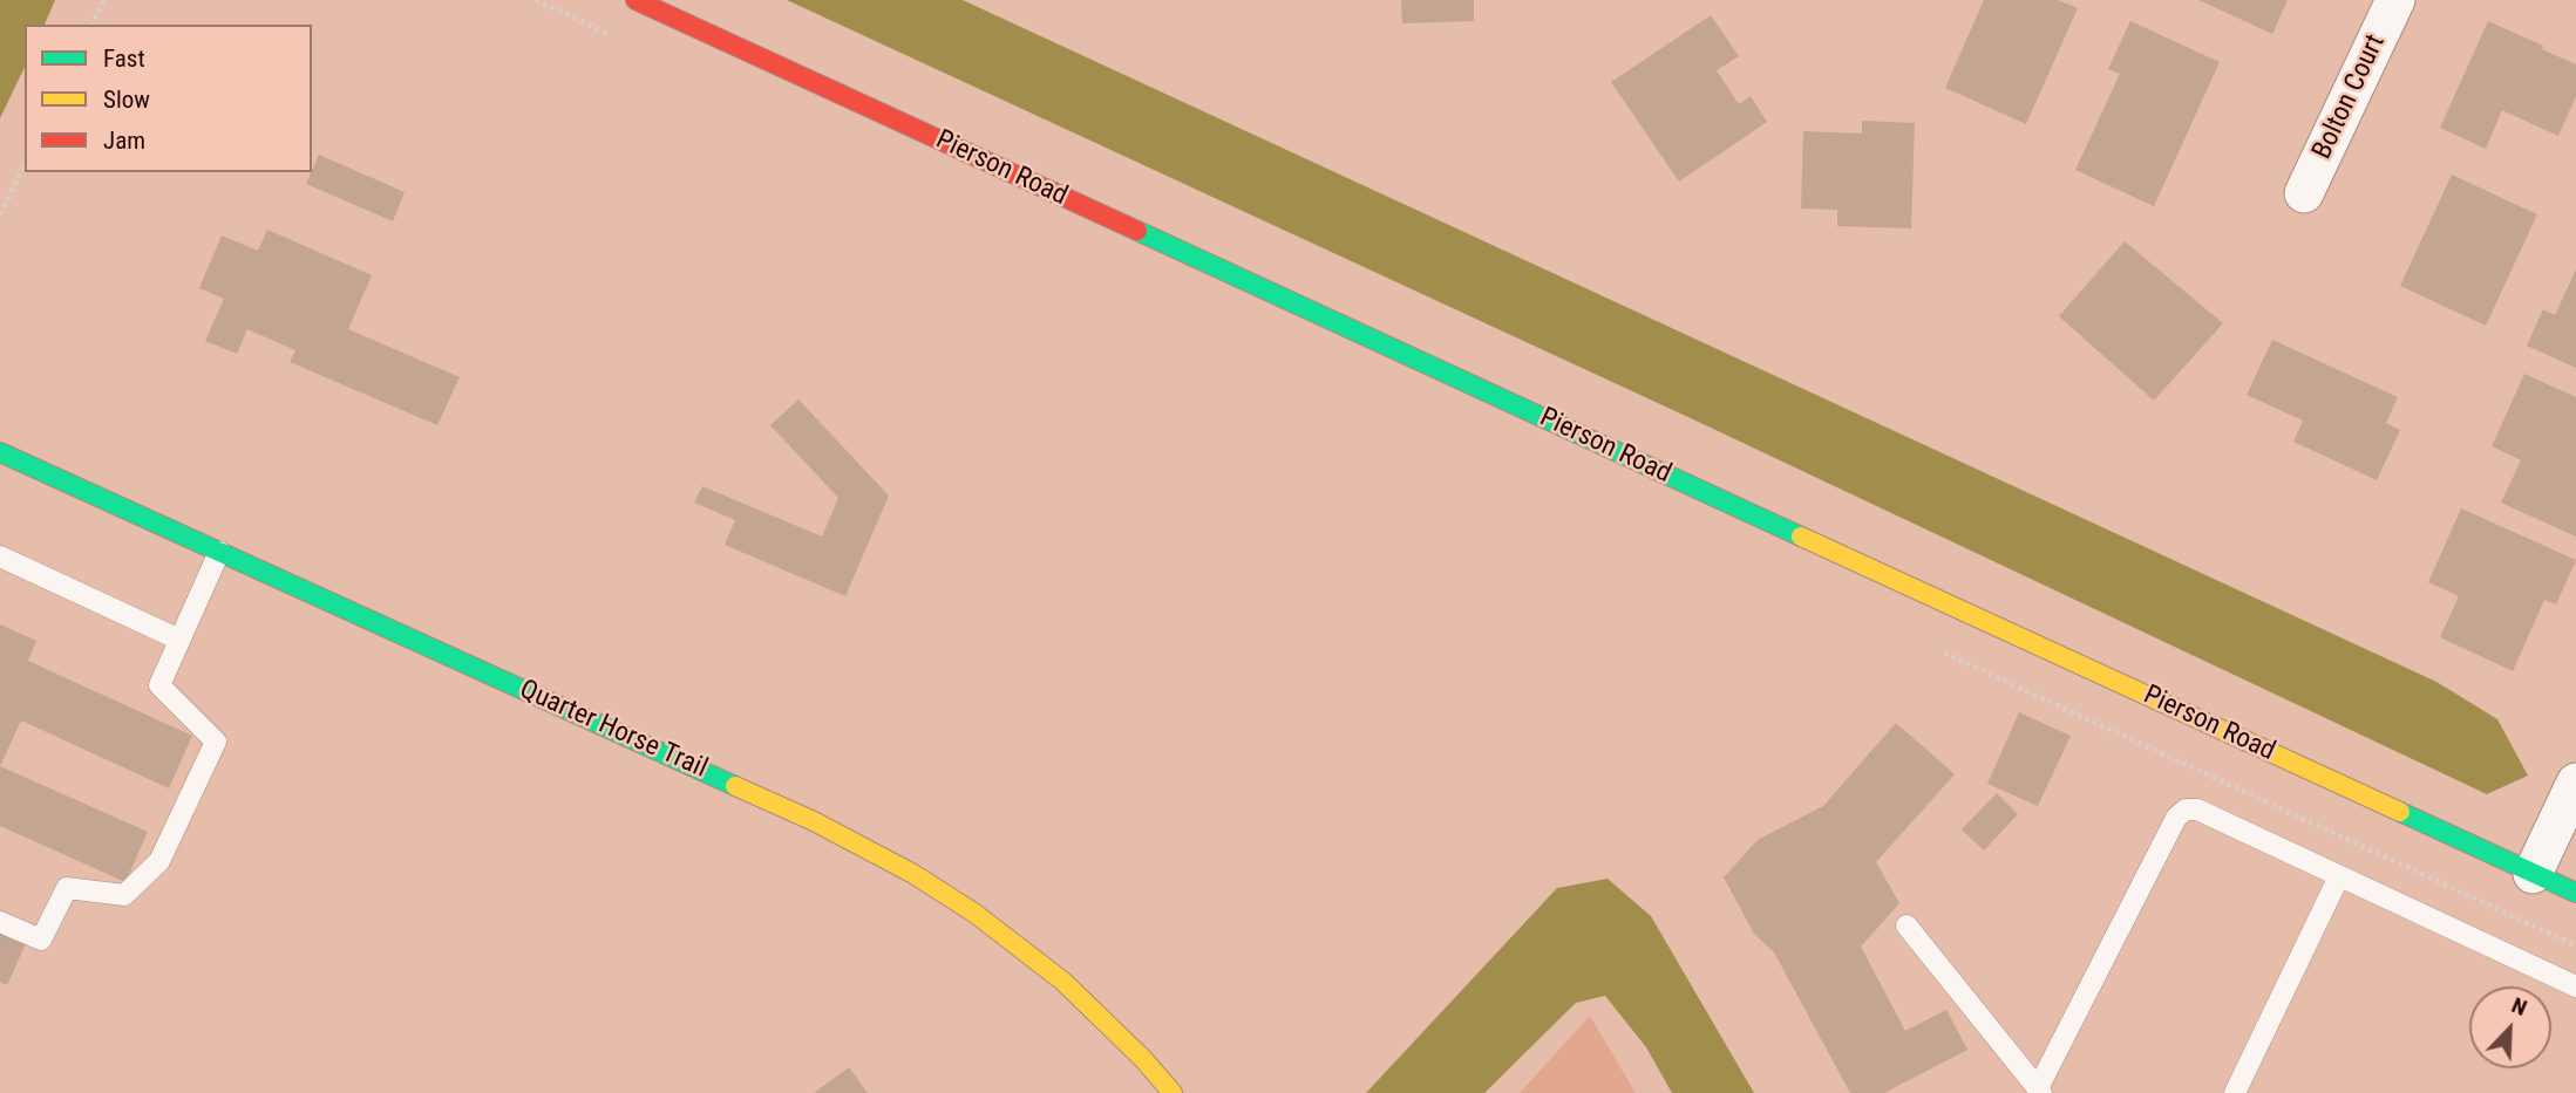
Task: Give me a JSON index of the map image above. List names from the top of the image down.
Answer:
{
  "streets": {
    "street": ["Bolton Court", "Pierson Road", "Quarter Horse Trail"]
  },
  "legend": ["Fast", "Slow", "Jam"],
  "north": "top right"
}
